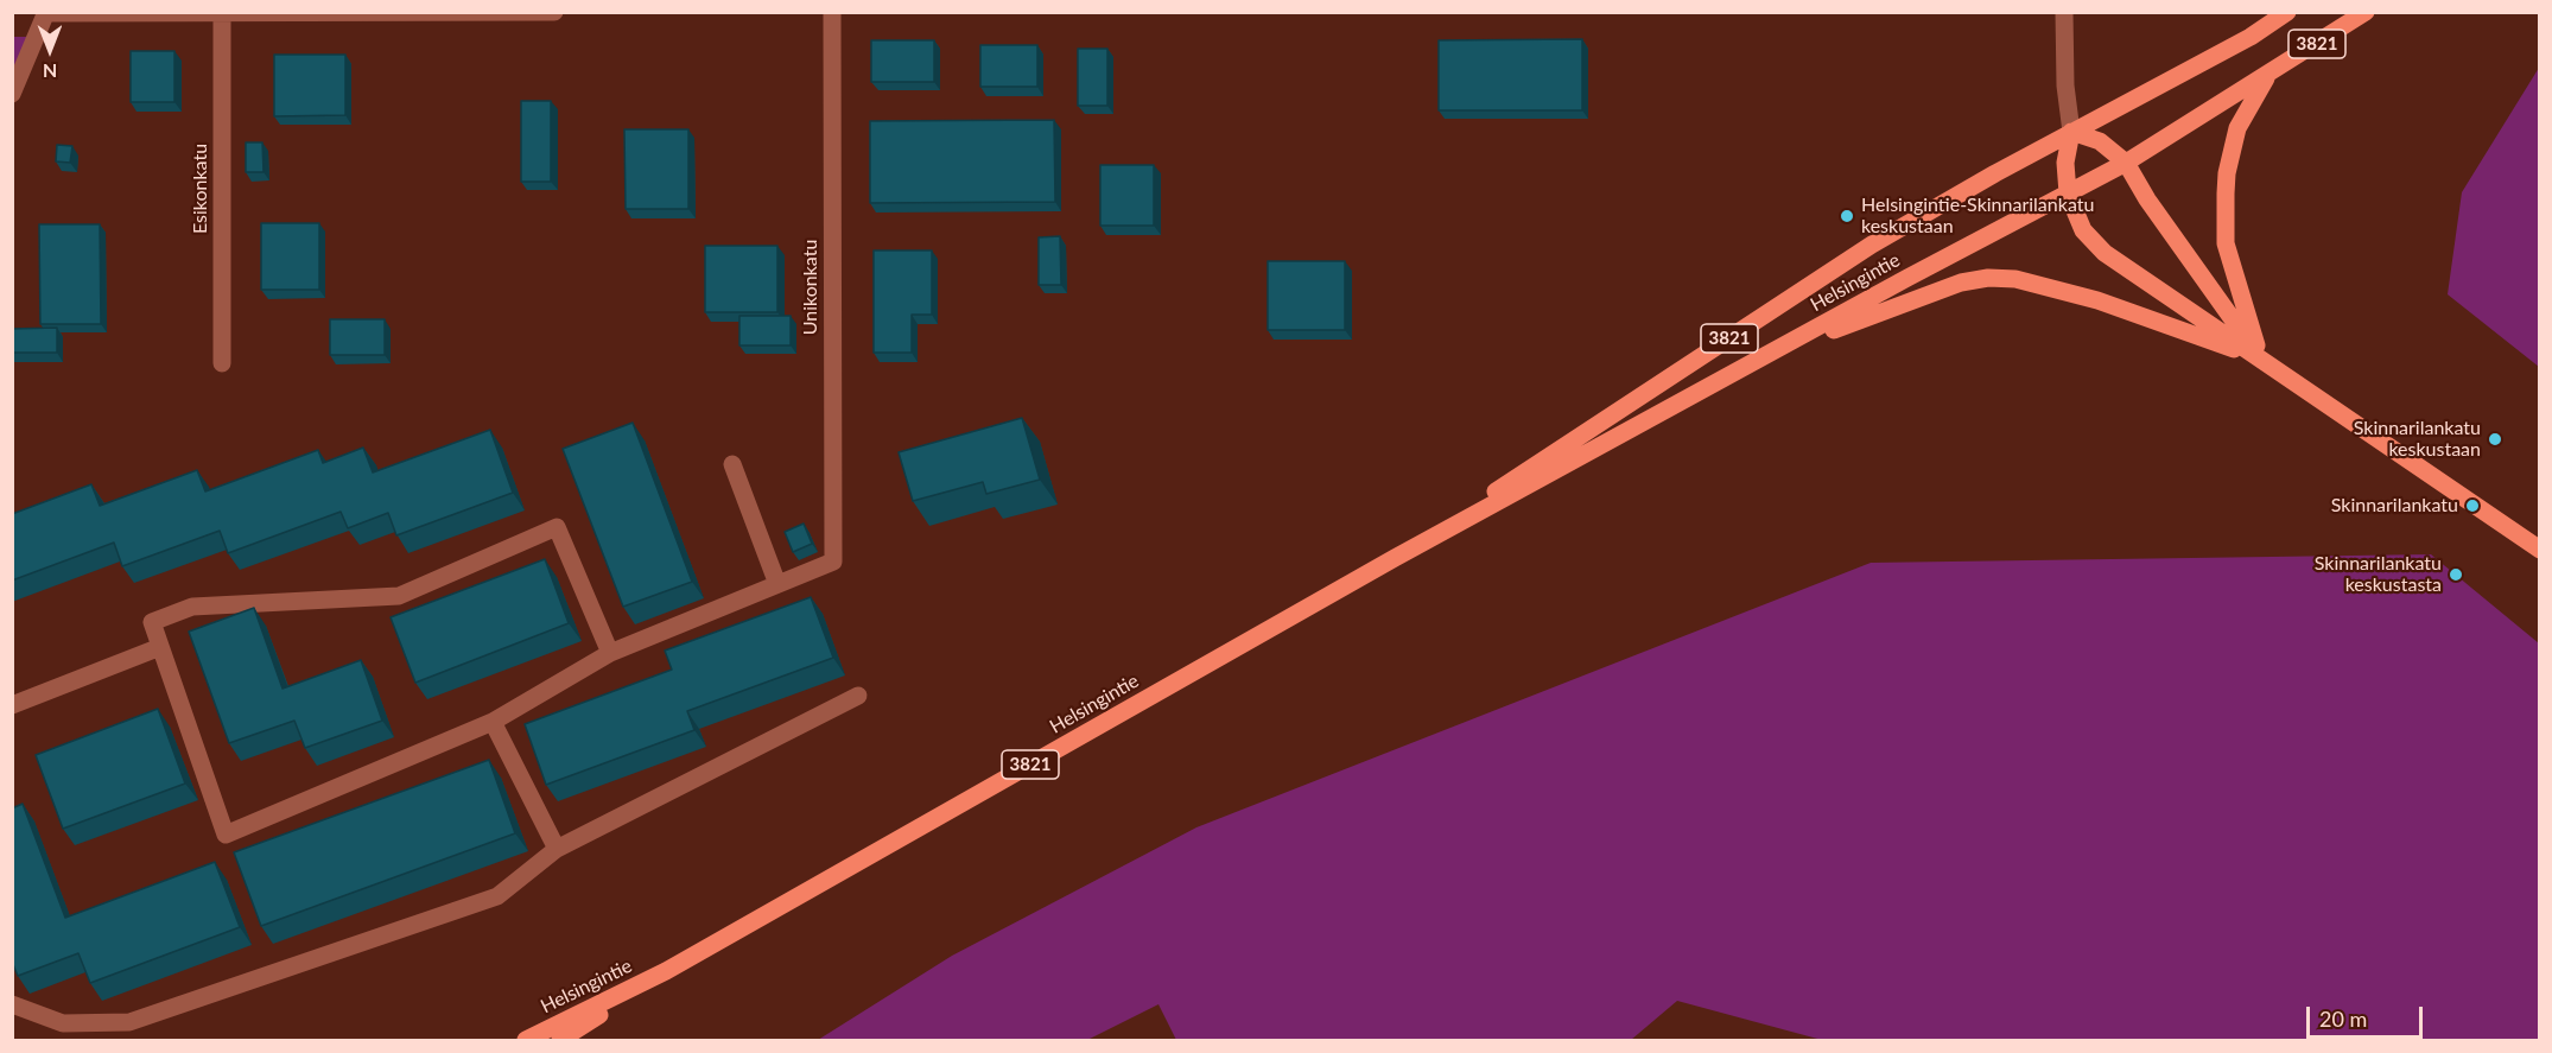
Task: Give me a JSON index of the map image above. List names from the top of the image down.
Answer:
{
  "streets": {
    "main road": ["3821", "Helsingintie"],
    "street": ["Esikonkatu", "Unikonkatu"]
  },
  "places": [
    "Helsingintie-Skinnarilankatu keskustaan",
    "Skinnarilankatu keskustaan",
    "Skinnarilankatu",
    "Skinnarilankatu keskustasta"
  ],
  "scale_bar": "20 m",
  "north": "bottom"
}
